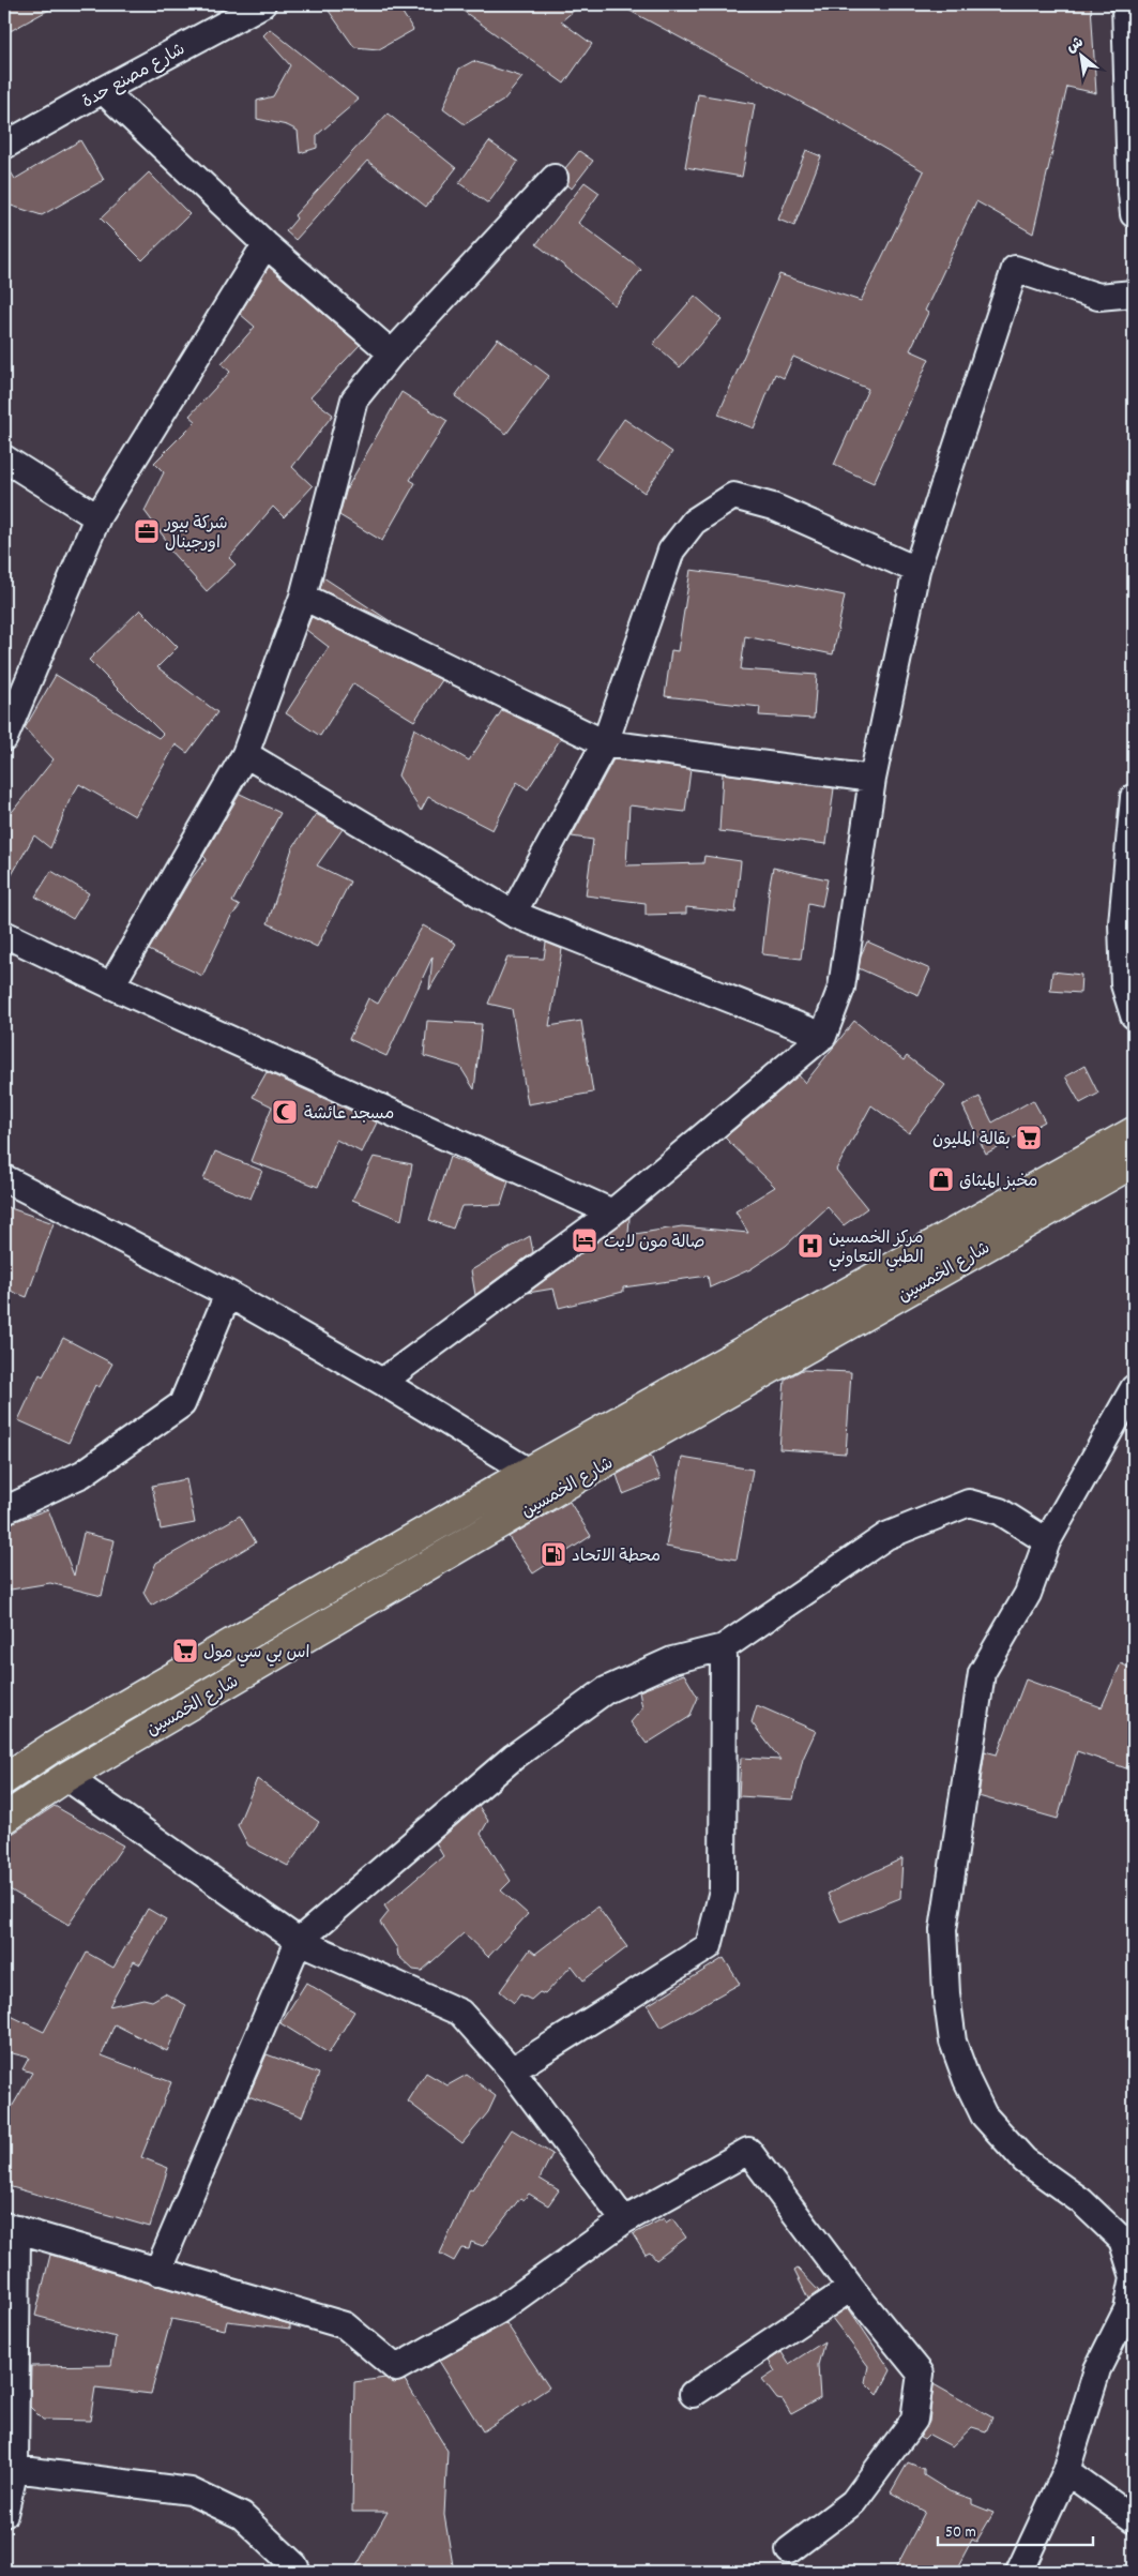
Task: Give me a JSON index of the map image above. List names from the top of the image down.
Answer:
{
  "streets": {
    "main road": ["شارع الخمسين"],
    "street": ["شارع مصنع حدة"]
  },
  "places": {
    "office": ["شركة بيور اورجينال"],
    "mosque": ["مسجد عائشة"],
    "supermarket": ["بقالة المليون", "اس بي سي مول"],
    "shop": ["مخبز الميثاق"],
    "hotel": ["صالة مون لايت"],
    "hospital": ["مركز الخمسين الطبي التعاوني"],
    "fuel station": ["محطة الاتحاد"]
  },
  "scale_bar": "50 m",
  "north": "top left"
}
